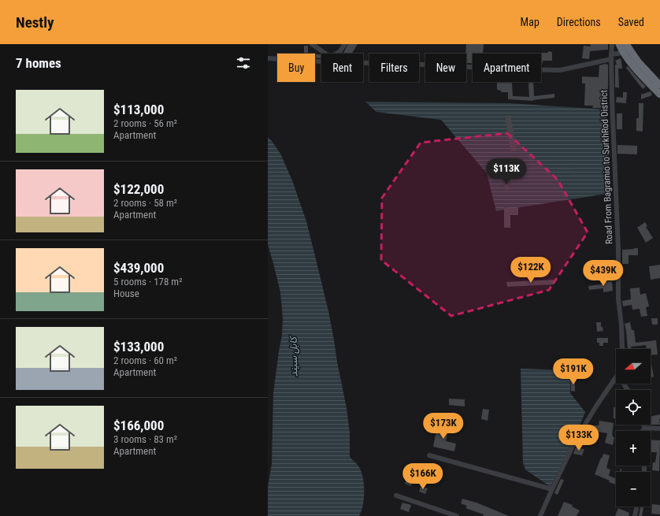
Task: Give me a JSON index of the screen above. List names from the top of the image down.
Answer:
{
  "streets": {
    "street": ["Road From Bagramio to SurkhRod District"]
  },
  "water": ["کابل سيند"],
  "north": "left",
  "page": {
    "header": "Nestly",
    "nav": ["Map", "Directions", "Saved"],
    "heading": "7 homes",
    "chip": [
      "Buy",
      "Rent",
      "Filters",
      "New",
      "Apartment"
    ],
    "list": [
      {
        "name": "$113,000",
        "note": "2 rooms · 56 m² · Apartment"
      },
      {
        "name": "$122,000",
        "note": "2 rooms · 58 m² · Apartment"
      },
      {
        "name": "$439,000",
        "note": "5 rooms · 178 m² · House"
      },
      {
        "name": "$133,000",
        "note": "2 rooms · 60 m² · Apartment"
      },
      {
        "name": "$166,000",
        "note": "3 rooms · 83 m² · Apartment"
      }
    ],
    "price": [
      "$113K",
      "$122K",
      "$439K",
      "$191K",
      "$173K",
      "$133K",
      "$166K"
    ],
    "map_buttons": ["+", "−"]
  }
}
